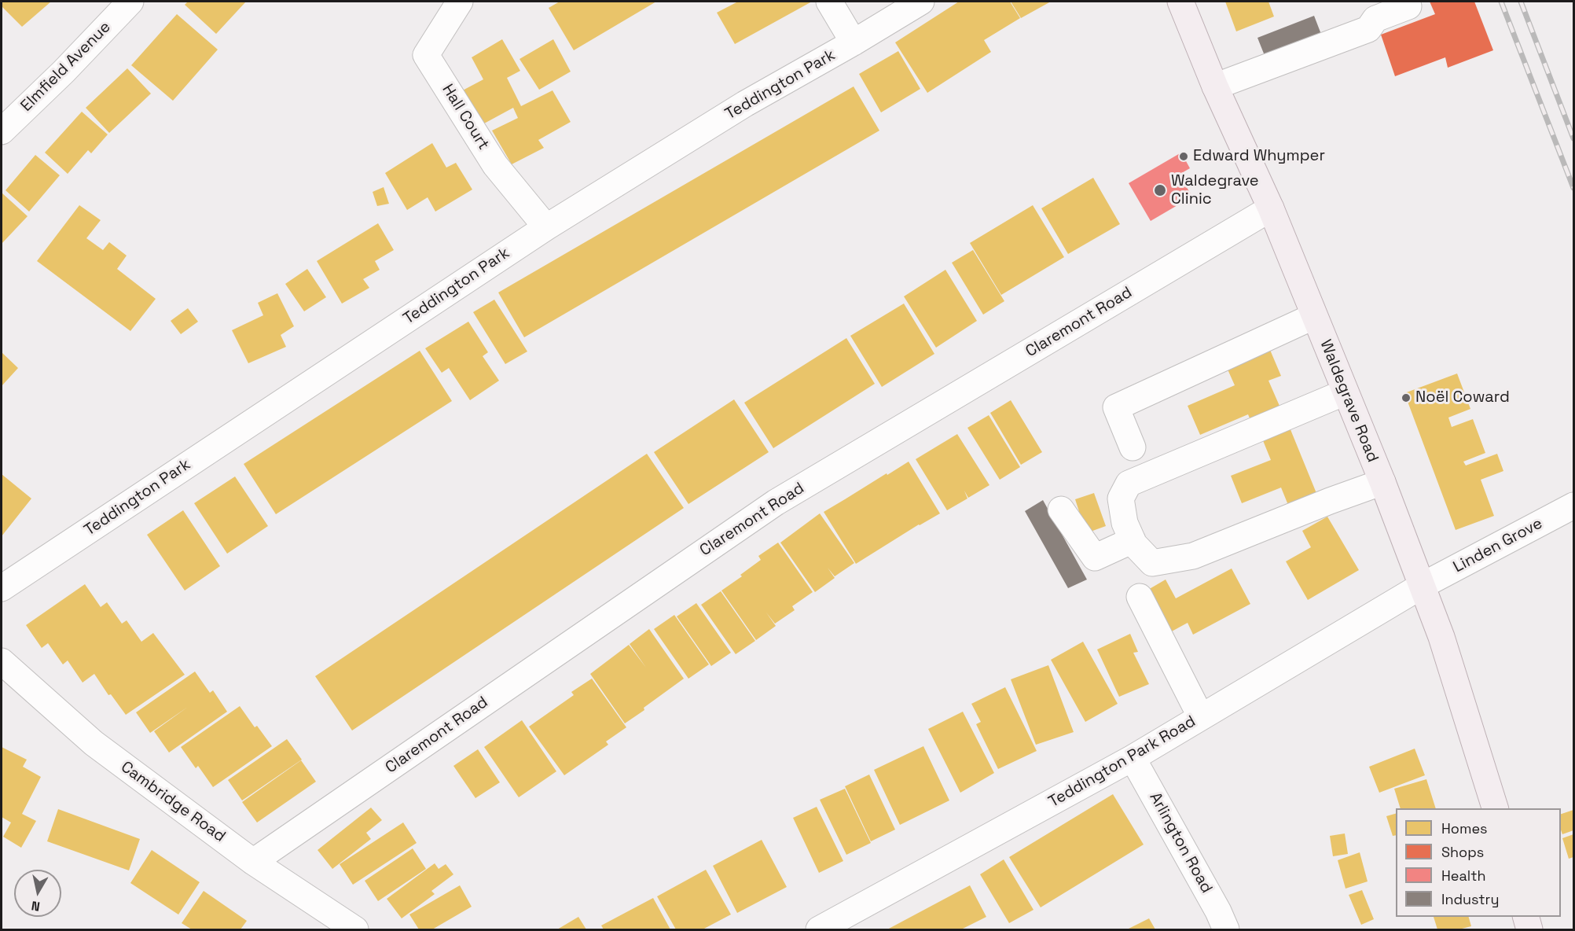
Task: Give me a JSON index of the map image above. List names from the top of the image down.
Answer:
{
  "streets": {
    "main road": ["Waldegrave Road"],
    "street": [
      "Elmfield Avenue",
      "Teddington Park",
      "Hall Court",
      "Claremont Road",
      "Linden Grove",
      "Teddington Park Road",
      "Cambridge Road",
      "Arlington Road"
    ]
  },
  "crossings": [
    ["Teddington Park", "Hall Court"],
    ["Claremont Road", "Waldegrave Road"],
    ["Claremont Road", "Cambridge Road"],
    ["Waldegrave Road", "Linden Grove"],
    ["Waldegrave Road", "Teddington Park Road"],
    ["Linden Grove", "Teddington Park Road"],
    ["Teddington Park Road", "Arlington Road"]
  ],
  "places": ["Edward Whymper", "Waldegrave Clinic", "Noël Coward"],
  "legend": [
    "Homes",
    "Shops",
    "Health",
    "Industry"
  ],
  "north": "bottom"
}
